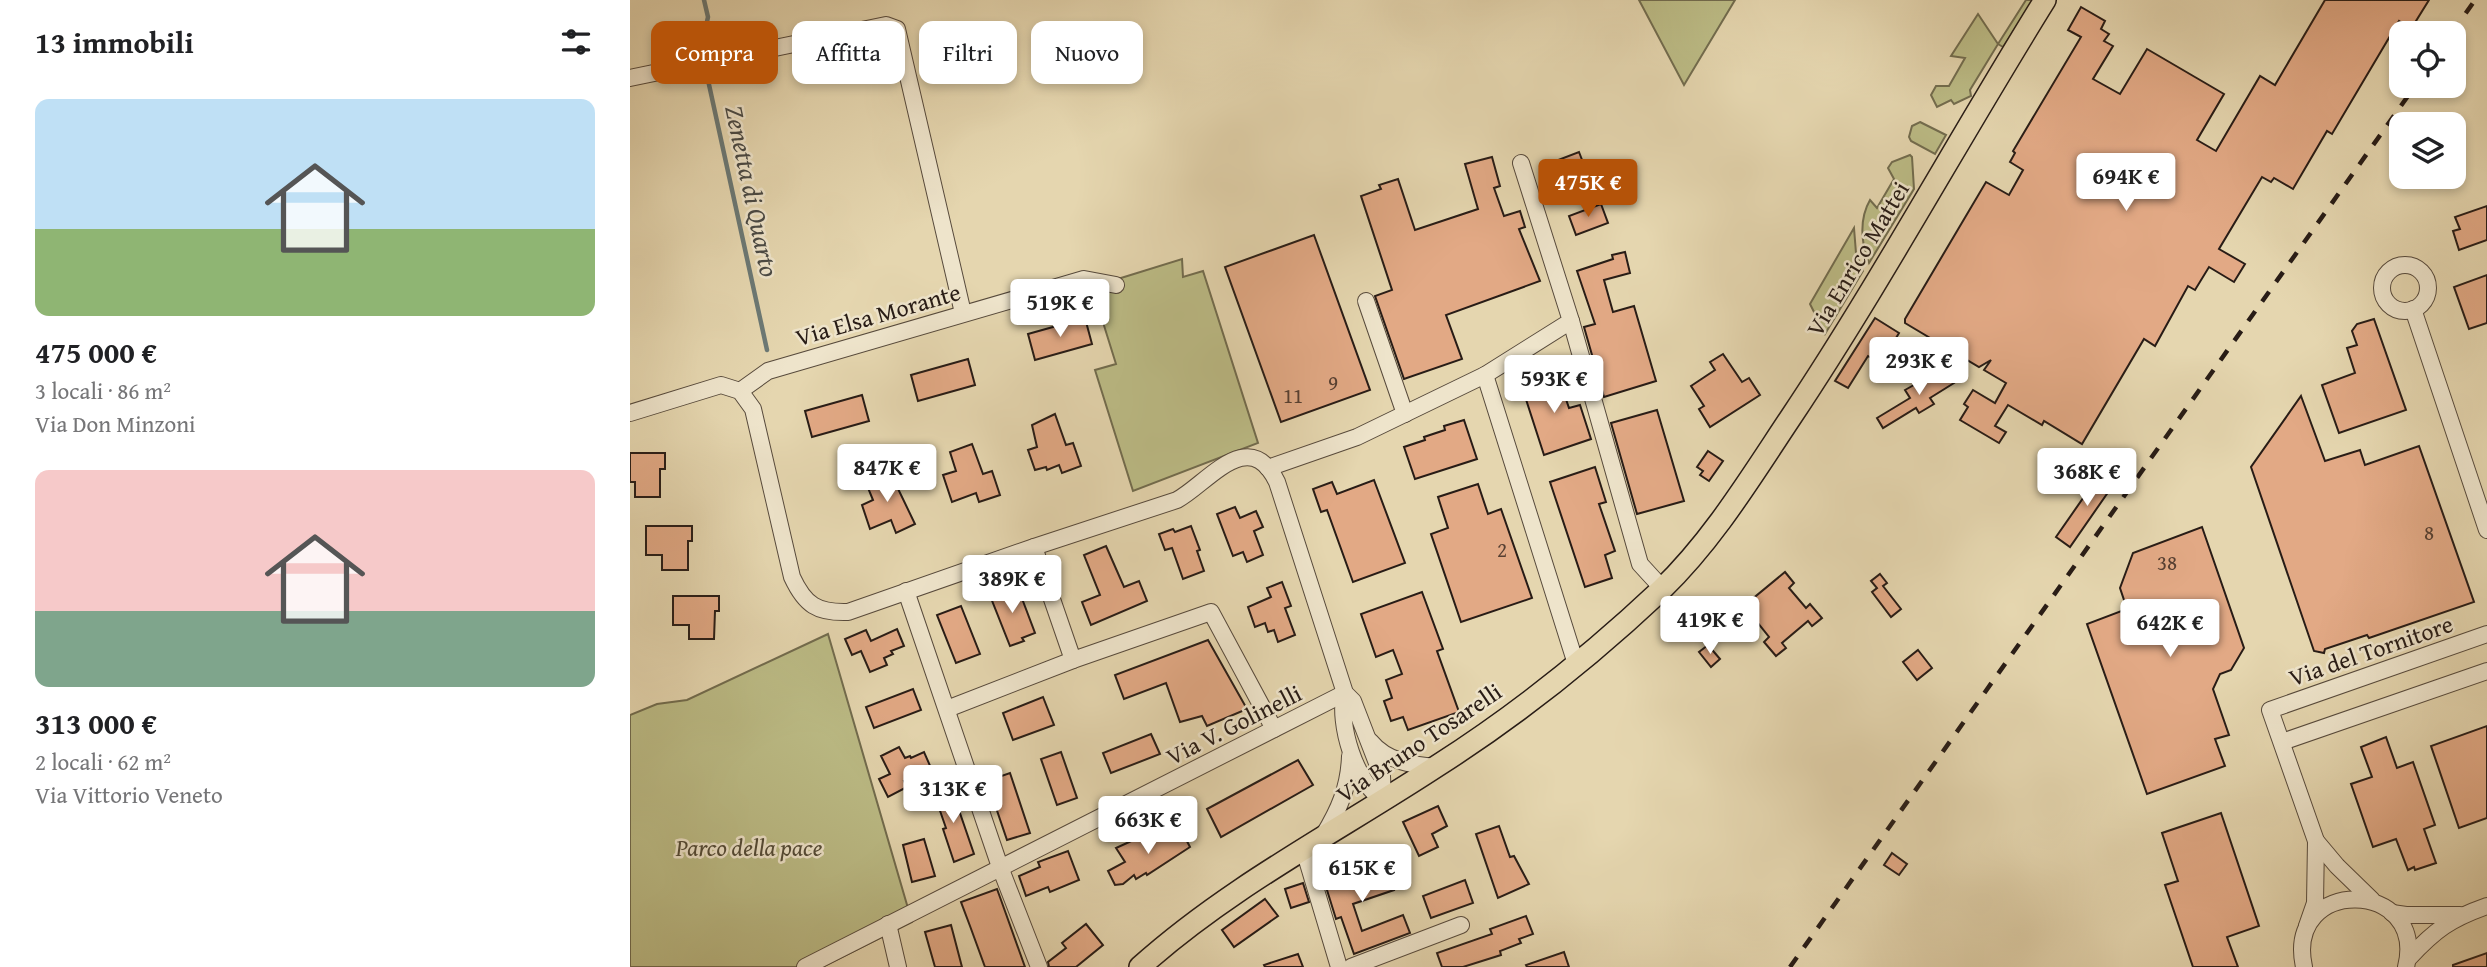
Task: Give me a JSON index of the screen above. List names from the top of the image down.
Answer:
{
  "streets": {
    "main road": ["Via Enrico Mattei", "Via Bruno Tosarelli"],
    "street": ["Via Elsa Morante", "Via del Tornitore", "Via V. Golinelli"]
  },
  "crossings": [
    ["Via Enrico Mattei", "Via Bruno Tosarelli"]
  ],
  "water": ["Zenetta di Quarto"],
  "parks": ["Parco della pace"],
  "house_numbers": [
    "9",
    "11",
    "8",
    "2",
    "38"
  ],
  "page": {
    "heading": "13 immobili",
    "chip": [
      "Compra",
      "Affitta",
      "Filtri",
      "Nuovo"
    ],
    "list": [
      {
        "name": "475 000 €",
        "note": "3 locali · 86 m² · Via Don Minzoni"
      },
      {
        "name": "313 000 €",
        "note": "2 locali · 62 m² · Via Vittorio Veneto"
      }
    ],
    "price": [
      "694K €",
      "475K €",
      "519K €",
      "293K €",
      "593K €",
      "847K €",
      "368K €",
      "389K €",
      "419K €",
      "642K €",
      "313K €",
      "663K €",
      "615K €"
    ]
  }
}
